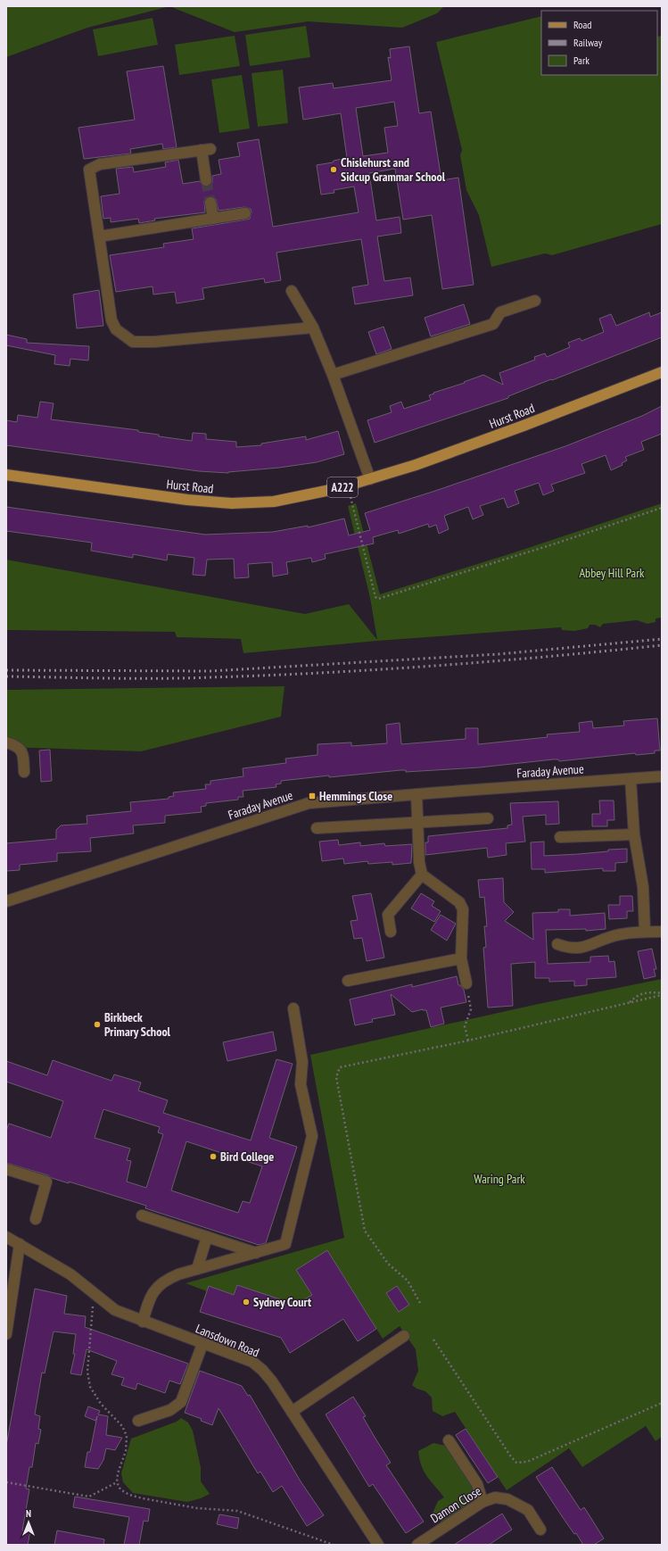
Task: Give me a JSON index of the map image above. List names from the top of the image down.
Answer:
{
  "streets": {
    "main road": ["Hurst Road", "A222"],
    "street": ["Faraday Avenue", "Lansdown Road", "Damon Close"]
  },
  "parks": ["Abbey Hill Park", "Waring Park"],
  "places": {
    "other": [
      "Chislehurst and Sidcup Grammar School",
      "Birkbeck Primary School",
      "Bird College",
      "Sydney Court"
    ],
    "transit": ["Hemmings Close"]
  },
  "legend": ["Road", "Railway", "Park"],
  "north": "top"
}
